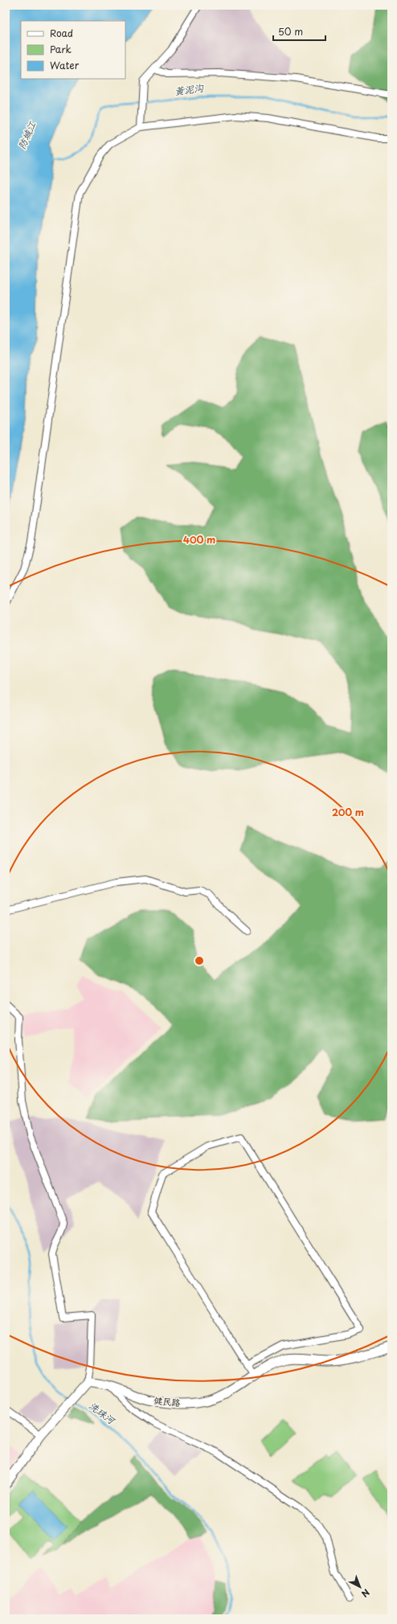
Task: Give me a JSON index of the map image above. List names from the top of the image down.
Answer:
{
  "streets": {
    "street": ["健民路"]
  },
  "water": ["黄泥沟", "防城江", "洗珠河"],
  "legend": ["Road", "Park", "Water"],
  "scale_bar": "50 m",
  "north": "bottom right",
  "rings": ["400 m", "200 m"]
}
